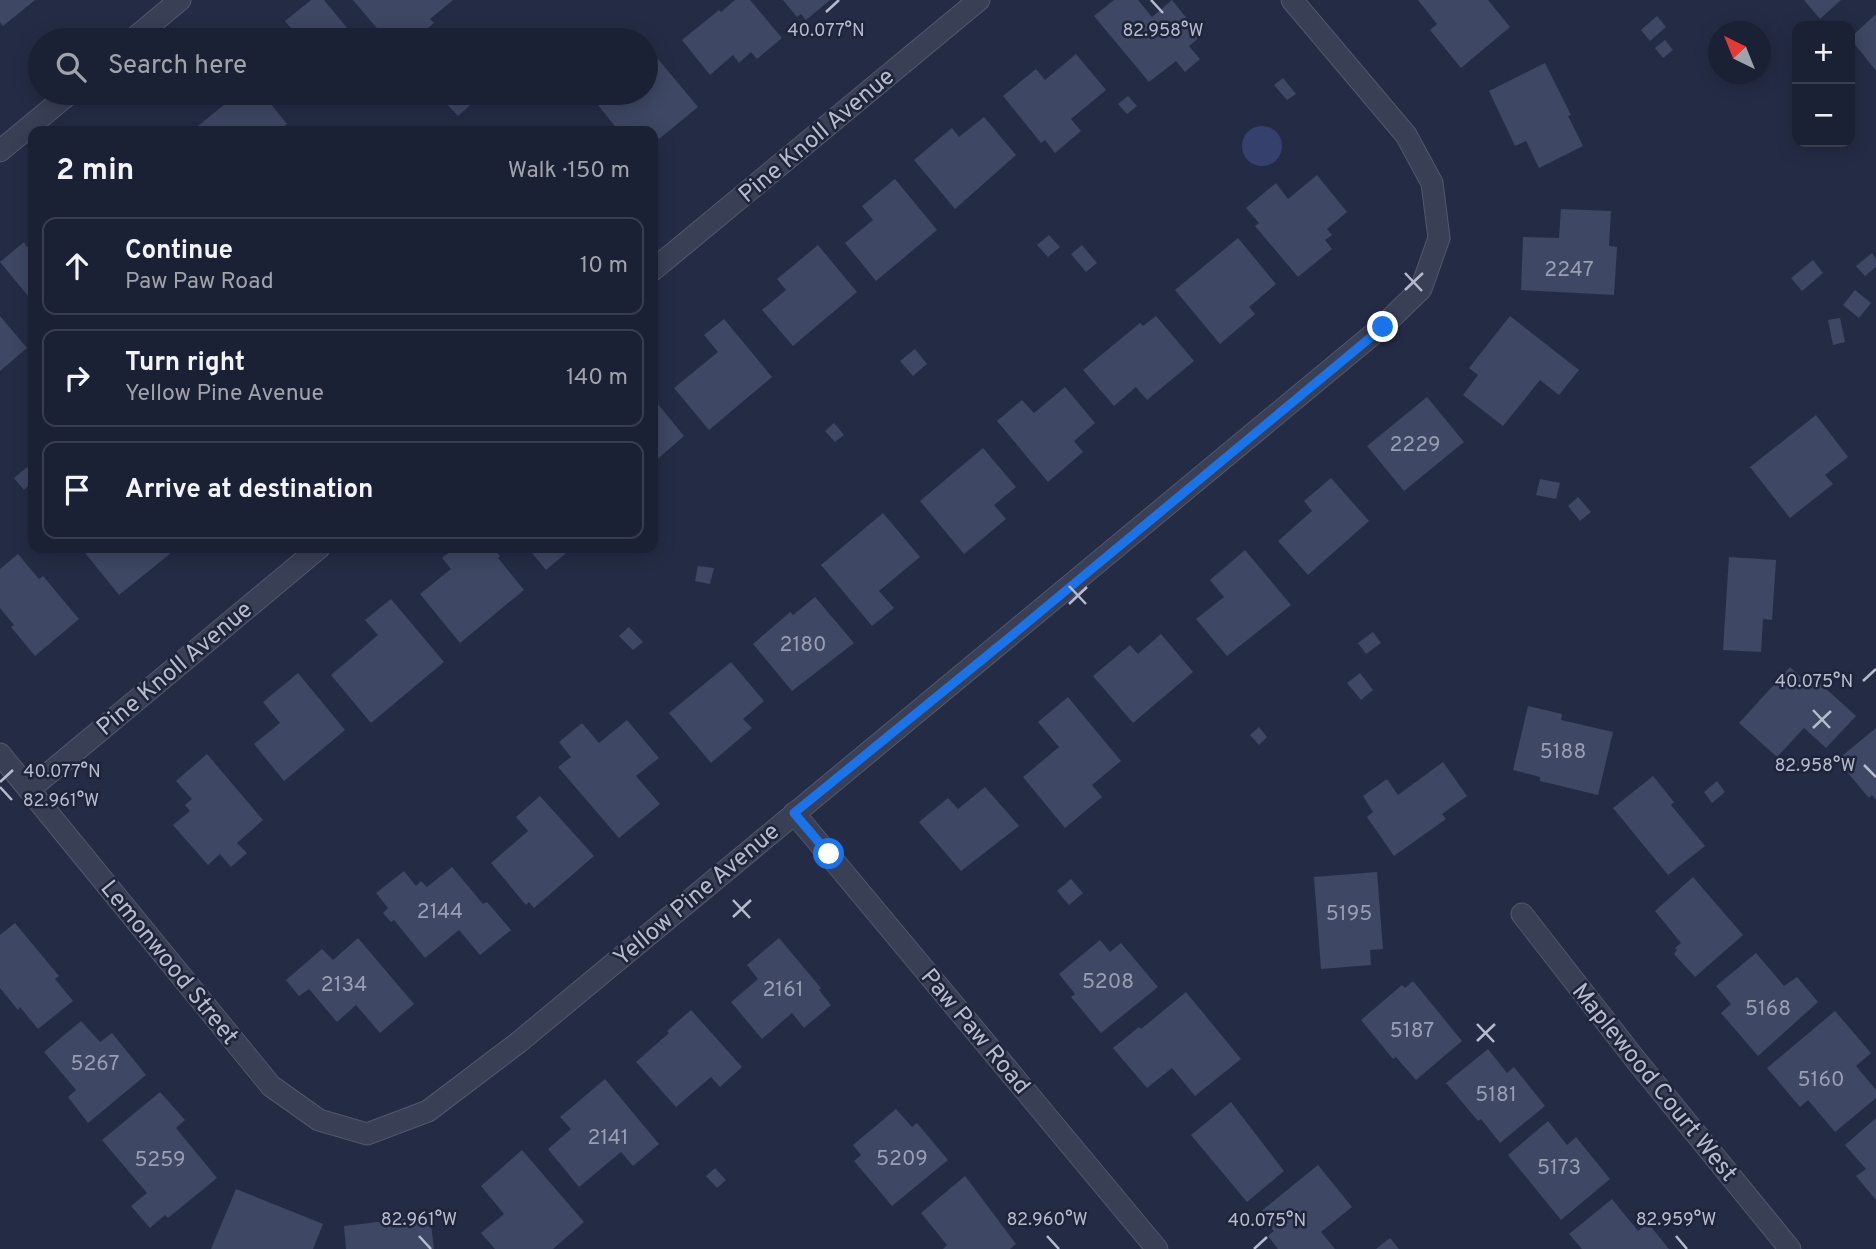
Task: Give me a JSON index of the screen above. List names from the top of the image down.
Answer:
{
  "streets": {
    "street": [
      "Pine Knoll Avenue",
      "Yellow Pine Avenue",
      "Lemonwood Street",
      "Paw Paw Road",
      "Maplewood Court West"
    ]
  },
  "crossings": [
    ["Pine Knoll Avenue", "Lemonwood Street"],
    ["Yellow Pine Avenue", "Lemonwood Street"],
    ["Yellow Pine Avenue", "Paw Paw Road"]
  ],
  "house_numbers": [
    "2247",
    "2229",
    "2180",
    "5188",
    "2144",
    "5195",
    "5208",
    "2134",
    "2161",
    "5168",
    "5187",
    "5267",
    "5160",
    "5181",
    "2141",
    "5209",
    "5259",
    "5173"
  ],
  "north": "top left",
  "page": {
    "map_buttons": ["+", "−"],
    "search": "Search here",
    "heading": ["2 min", "Walk · 150 m"],
    "list": [
      ["Continue", "Paw Paw Road", "10 m"],
      ["Turn right", "Yellow Pine Avenue", "140 m"],
      "Arrive at destination"
    ]
  },
  "coordinates": [
    "40.077°N",
    "82.958°W",
    "40.075°N",
    "82.961°W",
    "82.960°W",
    "82.959°W"
  ]
}
